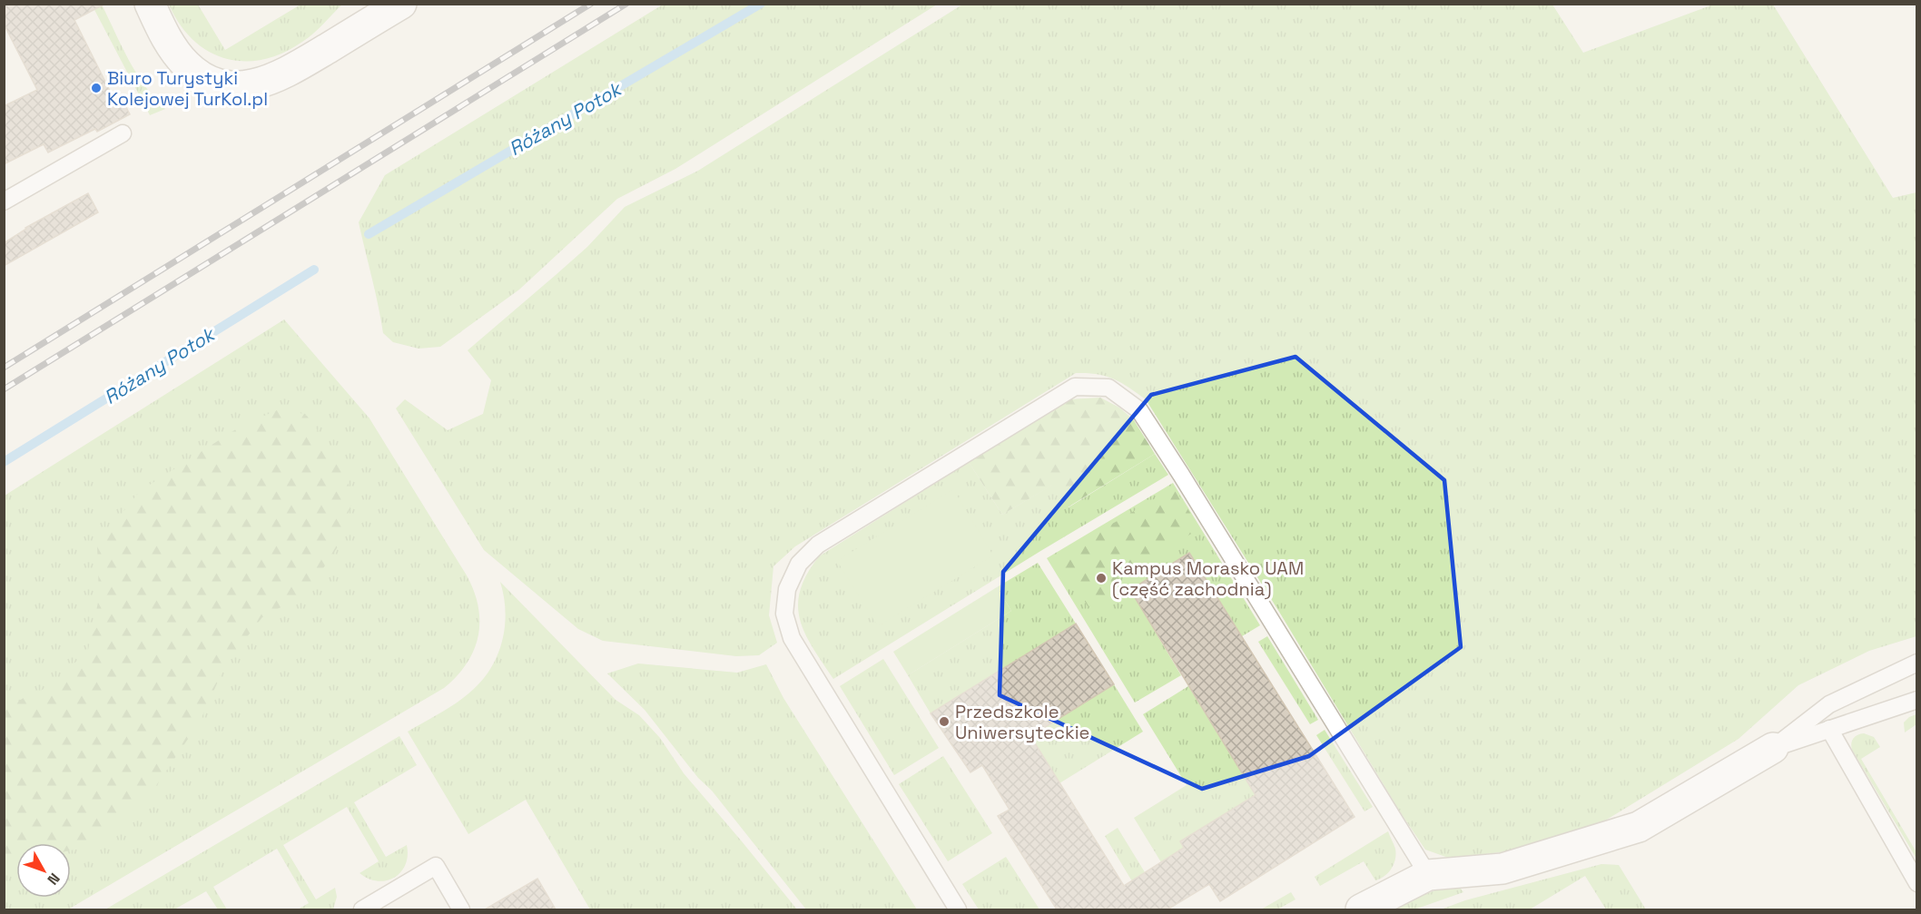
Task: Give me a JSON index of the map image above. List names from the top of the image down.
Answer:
{
  "water": ["Różany Potok"],
  "places": ["Biuro Turystyki Kolejowej TurKol.pl", "Kampus Morasko UAM (część zachodnia)", "Przedszkole Uniwersyteckie"],
  "north": "bottom right"
}
